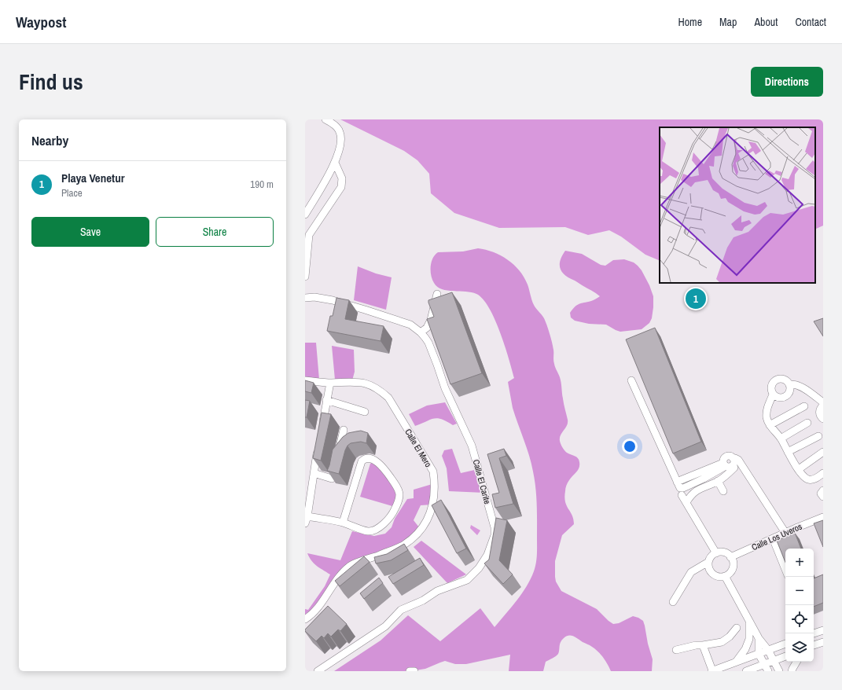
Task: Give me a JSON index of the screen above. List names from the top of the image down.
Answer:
{
  "streets": {
    "street": ["Calle El Mero", "Calle El Carite", "Calle Los Uveros"]
  },
  "page": {
    "header": "Waypost",
    "nav": [
      "Home",
      "Map",
      "About",
      "Contact"
    ],
    "title": "Find us",
    "buttons": [
      "Directions",
      ["Save", "Share"]
    ],
    "heading": "Nearby",
    "list": [
      {
        "mark": "1",
        "name": "Playa Venetur",
        "note": "Place",
        "value": "190 m"
      }
    ],
    "pins": "1",
    "map_buttons": ["+", "−"]
  }
}
